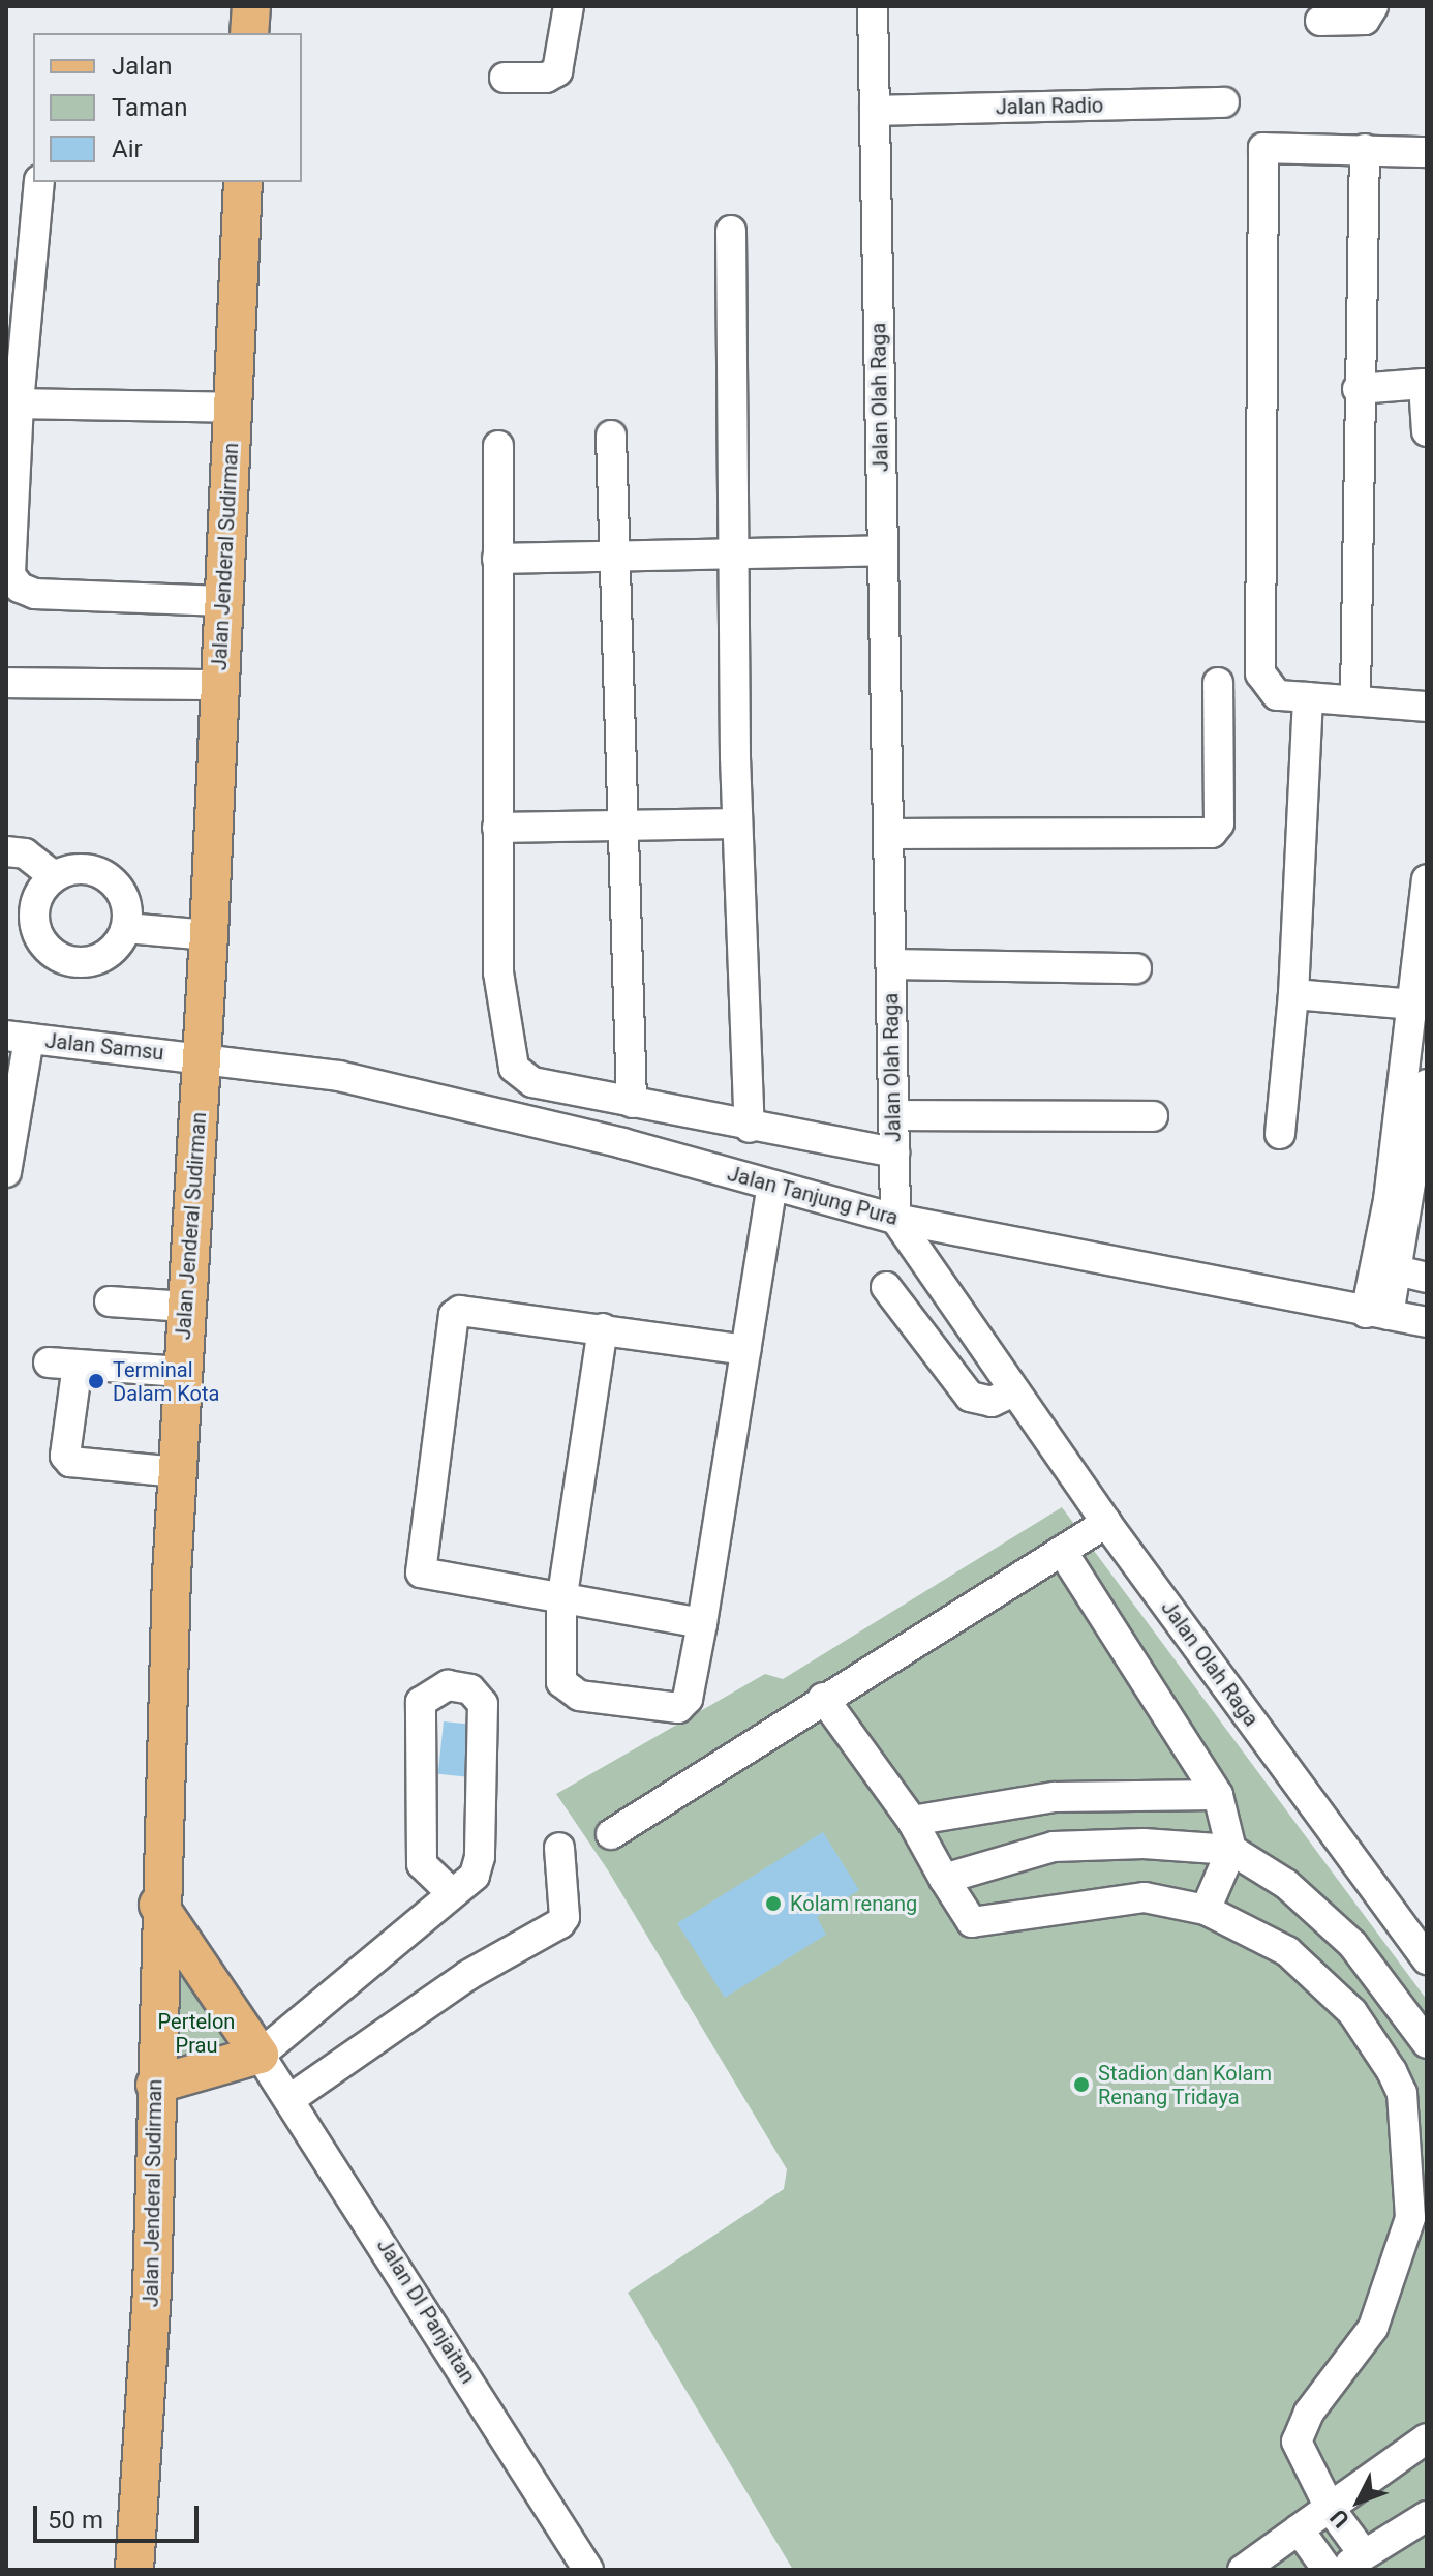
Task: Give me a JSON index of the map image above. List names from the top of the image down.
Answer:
{
  "streets": {
    "main road": ["Jalan Jenderal Sudirman"],
    "street": [
      "Jalan Radio",
      "Jalan Olah Raga",
      "Jalan Samsu",
      "Jalan Tanjung Pura",
      "Jalan DI Panjaitan"
    ]
  },
  "crossings": [
    ["Jalan Radio", "Jalan Olah Raga"],
    ["Jalan Olah Raga", "Jalan Tanjung Pura"],
    ["Jalan Jenderal Sudirman", "Jalan Samsu"],
    ["Jalan Jenderal Sudirman", "Jalan Tanjung Pura"],
    ["Jalan Samsu", "Jalan Tanjung Pura"]
  ],
  "parks": ["Pertelon Prau"],
  "places": ["Terminal Dalam Kota", "Kolam renang", "Stadion dan Kolam Renang Tridaya"],
  "legend": ["Jalan", "Taman", "Air"],
  "scale_bar": "50 m",
  "north": "bottom left"
}
